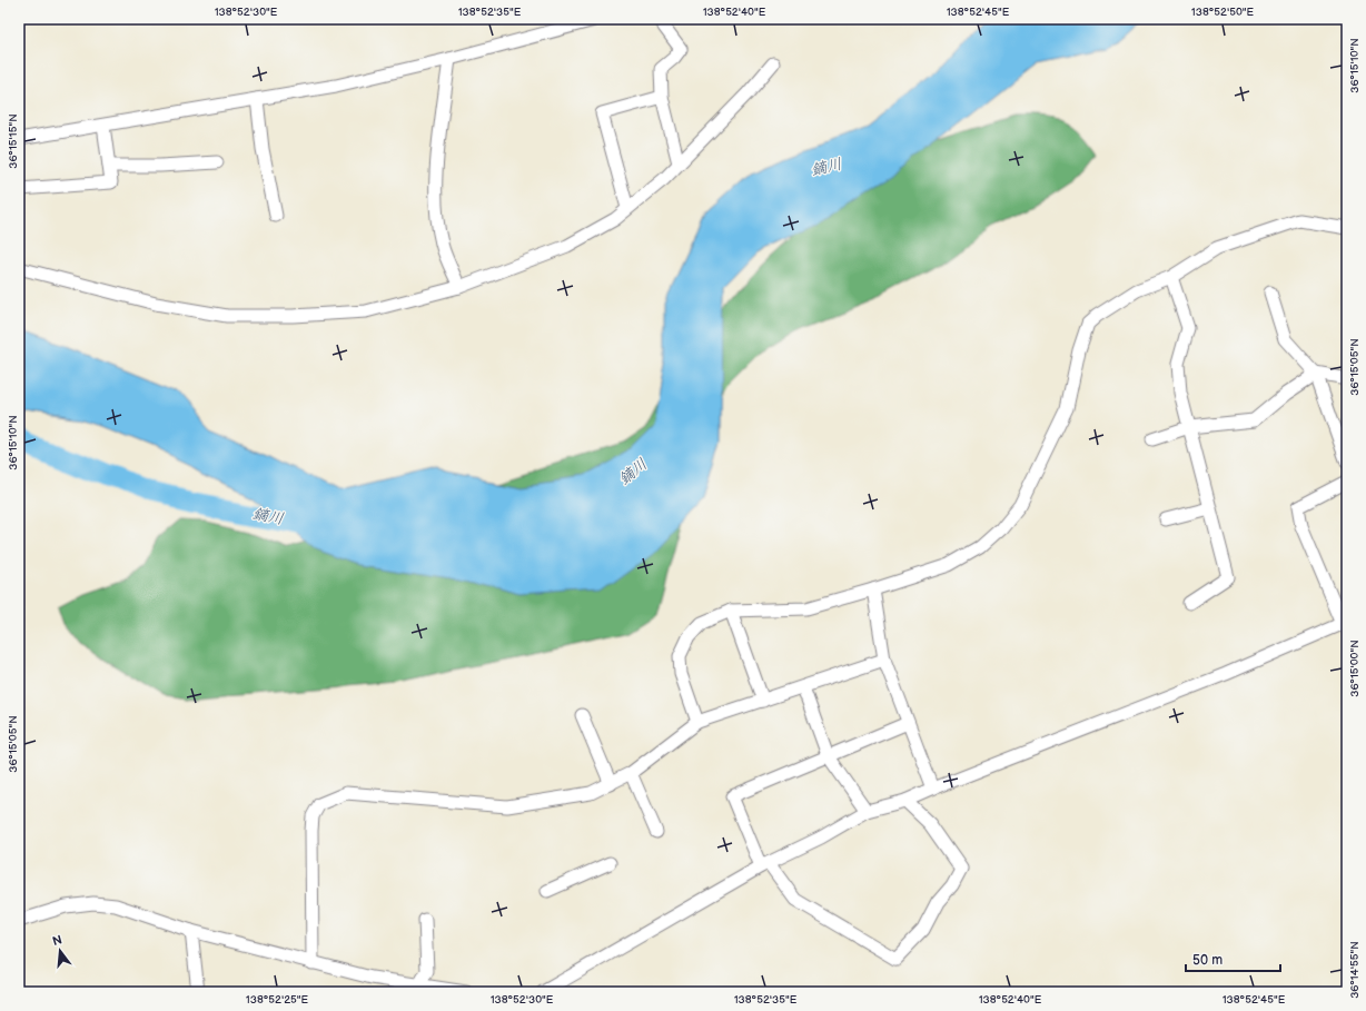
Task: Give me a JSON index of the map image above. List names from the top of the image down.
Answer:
{
  "water": ["鏑川"],
  "scale_bar": "50 m",
  "north": "top",
  "coordinates": [
    "138°52'30\"E",
    "138°52'35\"E",
    "138°52'40\"E",
    "138°52'45\"E",
    "138°52'50\"E",
    "36°15'10\"N",
    "36°15'15\"N",
    "36°15'05\"N",
    "36°15'00\"N",
    "36°14'55\"N",
    "138°52'25\"E"
  ]
}
